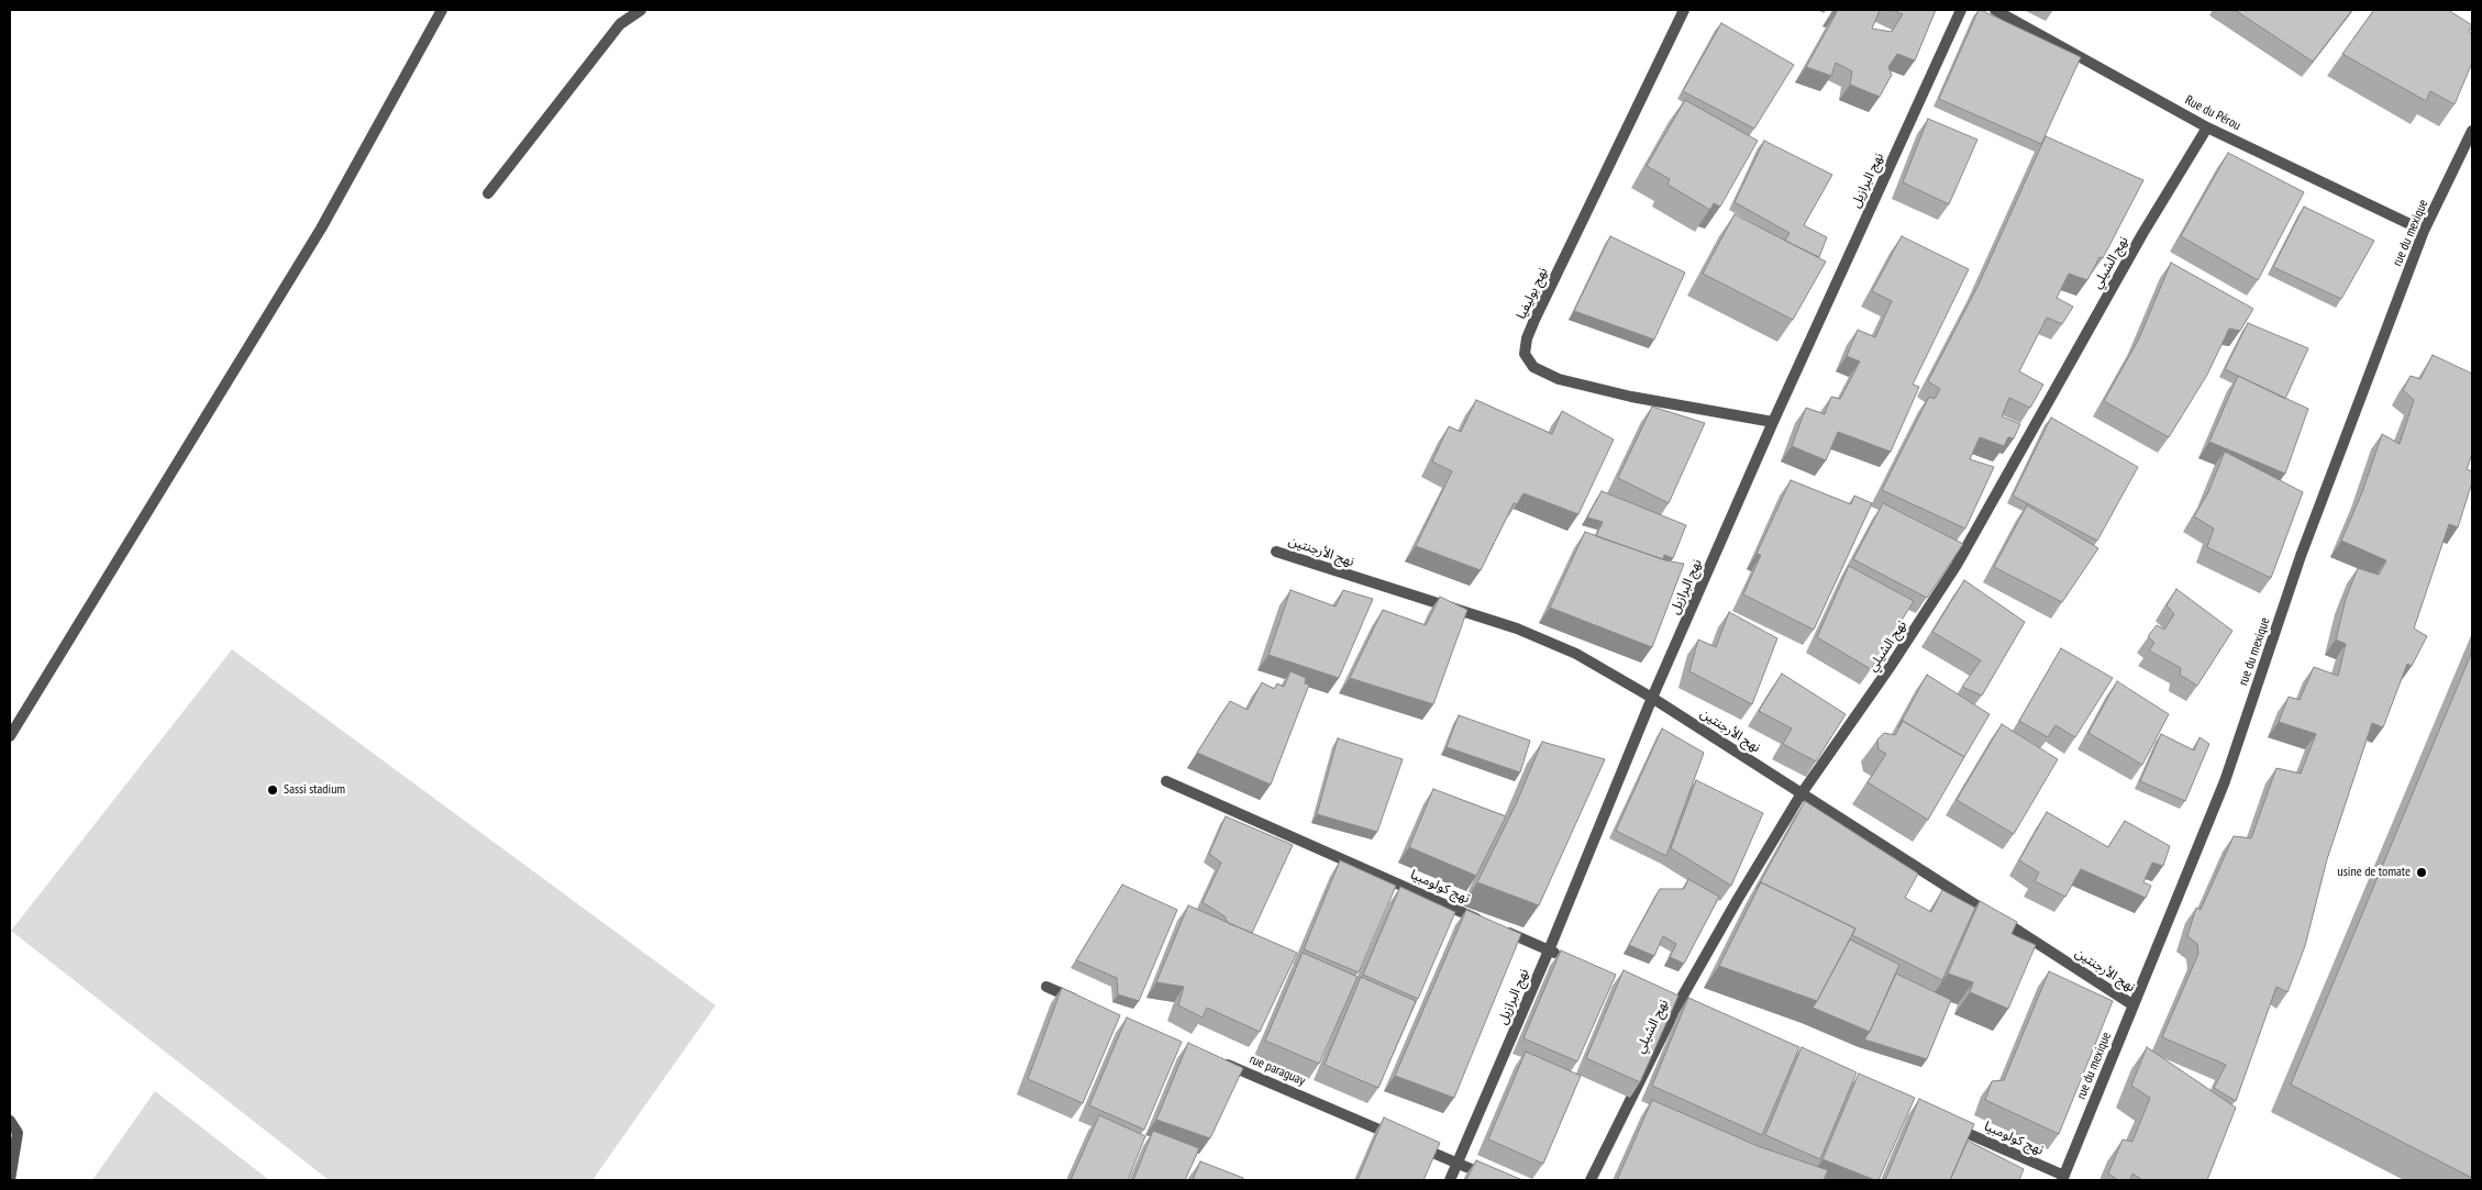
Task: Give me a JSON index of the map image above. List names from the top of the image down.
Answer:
{
  "streets": {
    "street": [
      "Rue du Pérou",
      "نهج البرازيل",
      "rue du mexique",
      "نهج الشيلي",
      "نهج بوليفيا",
      "نهج الأرجنتين",
      "نهج كولومبيا",
      "rue paraguay"
    ]
  },
  "crossings": [
    ["Rue du Pérou", "rue du mexique"],
    ["Rue du Pérou", "نهج الشيلي"],
    ["نهج البرازيل", "نهج بوليفيا"],
    ["نهج البرازيل", "نهج الأرجنتين"],
    ["نهج البرازيل", "نهج كولومبيا"],
    ["نهج البرازيل", "rue paraguay"],
    ["rue du mexique", "نهج الأرجنتين"],
    ["rue du mexique", "نهج كولومبيا"],
    ["نهج الشيلي", "نهج الأرجنتين"]
  ],
  "places": ["Sassi stadium", "usine de tomate"]
}
